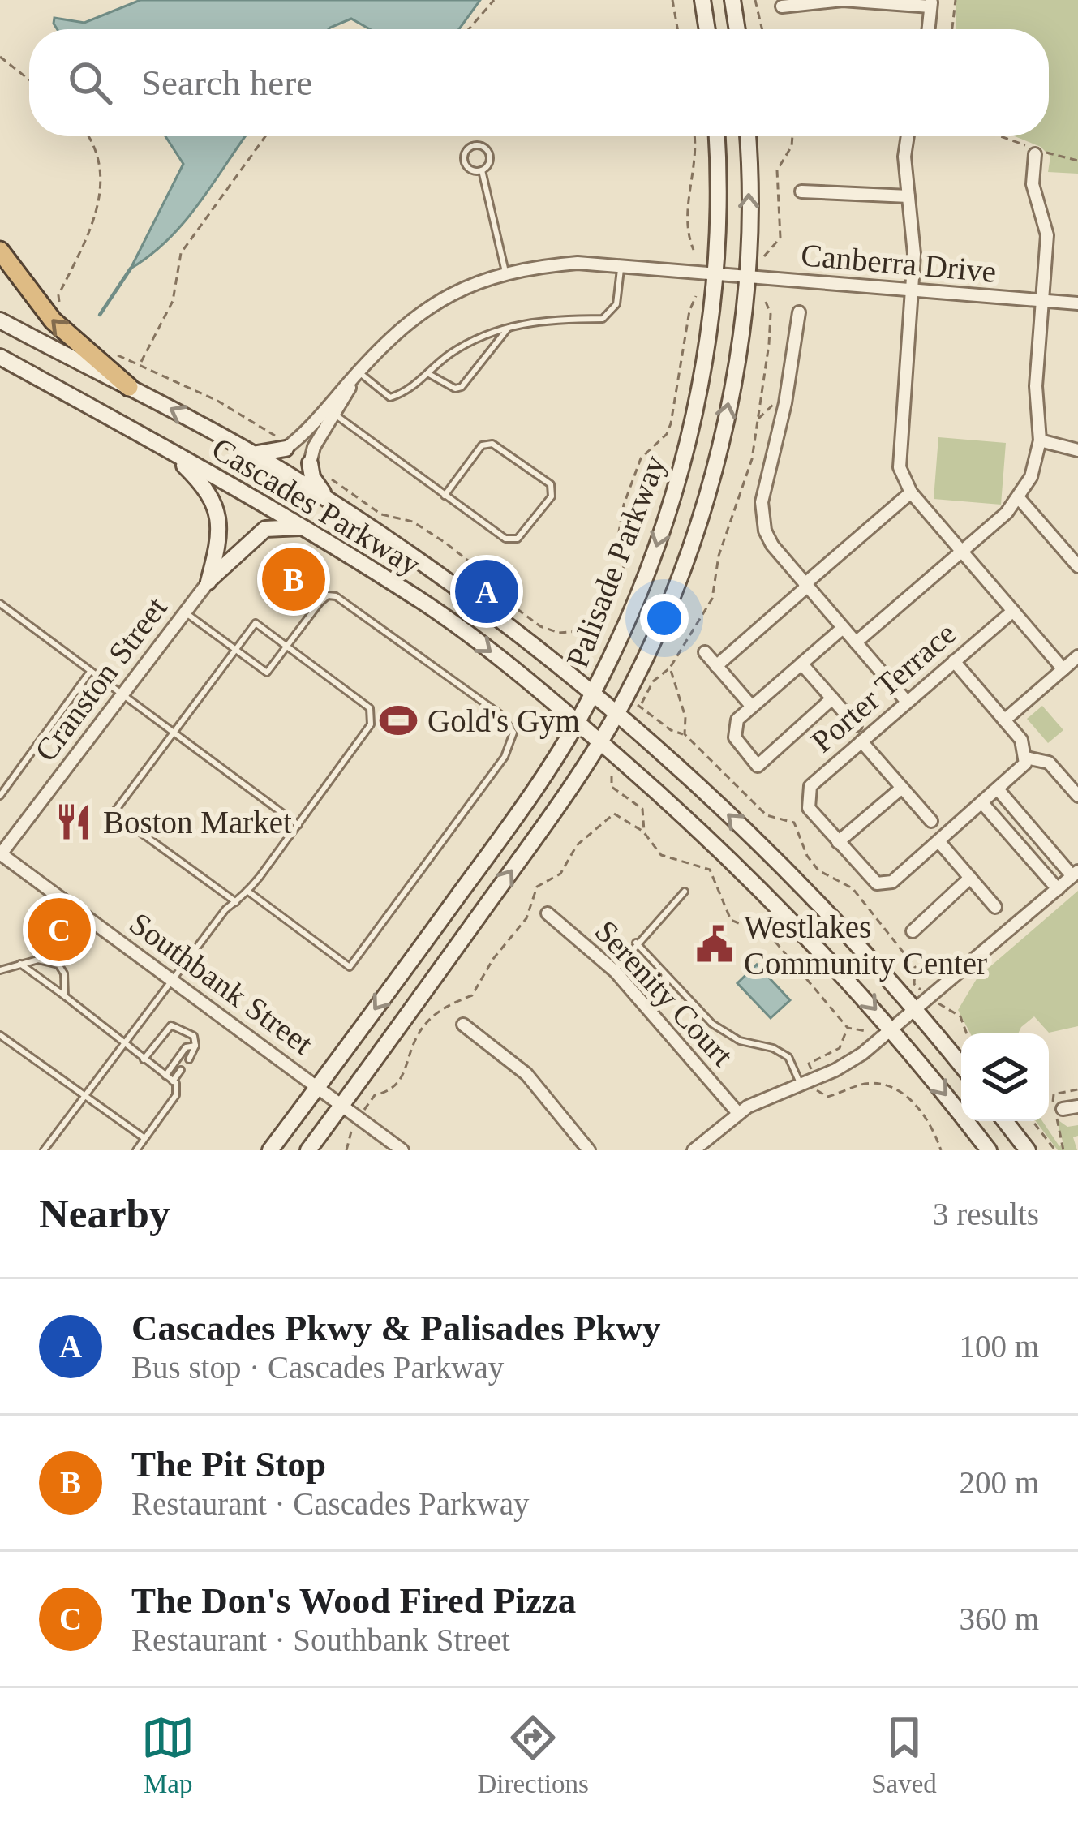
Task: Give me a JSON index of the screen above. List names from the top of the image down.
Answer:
{
  "streets": {
    "main road": ["Cascades Parkway", "Palisade Parkway"],
    "street": [
      "Canberra Drive",
      "Cranston Street",
      "Porter Terrace",
      "Southbank Street",
      "Serenity Court"
    ]
  },
  "crossings": [
    ["Canberra Drive", "Palisade Parkway"],
    ["Cascades Parkway", "Palisade Parkway"],
    ["Palisade Parkway", "Southbank Street"],
    ["Cranston Street", "Southbank Street"]
  ],
  "places": {
    "sports": ["Gold's Gym"],
    "restaurant": ["Boston Market"],
    "public building": ["Westlakes Community Center"]
  },
  "page": {
    "search": "Search here",
    "pins": ["B", "A", "C"],
    "heading": ["Nearby", "3 results"],
    "list": [
      {
        "mark": "A",
        "name": "Cascades Pkwy & Palisades Pkwy",
        "note": "Bus stop · Cascades Parkway",
        "value": "100 m"
      },
      {
        "mark": "B",
        "name": "The Pit Stop",
        "note": "Restaurant · Cascades Parkway",
        "value": "200 m"
      },
      {
        "mark": "C",
        "name": "The Don's Wood Fired Pizza",
        "note": "Restaurant · Southbank Street",
        "value": "360 m"
      }
    ],
    "nav": ["Map", "Directions", "Saved"]
  }
}
